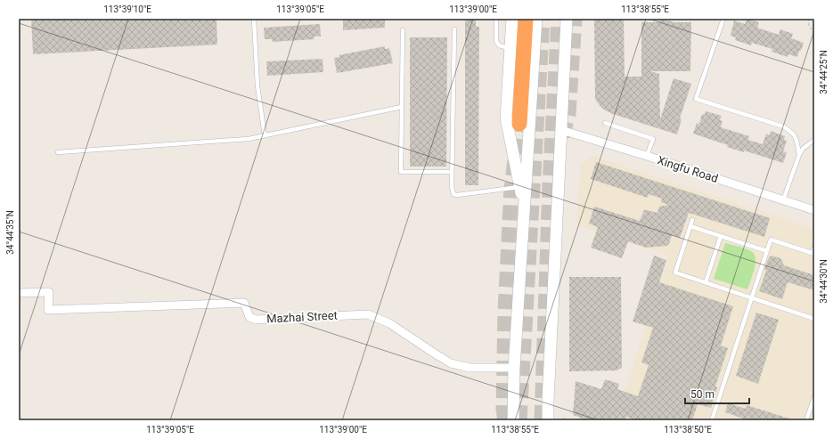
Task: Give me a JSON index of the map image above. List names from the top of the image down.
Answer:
{
  "streets": {
    "street": ["Xingfu Road", "Mazhai Street"]
  },
  "scale_bar": "50 m",
  "coordinates": [
    "113°39'10\"E",
    "113°39'05\"E",
    "113°39'00\"E",
    "113°38'55\"E",
    "34°44'25\"N",
    "34°44'35\"N",
    "34°44'30\"N",
    "113°38'50\"E"
  ]
}
